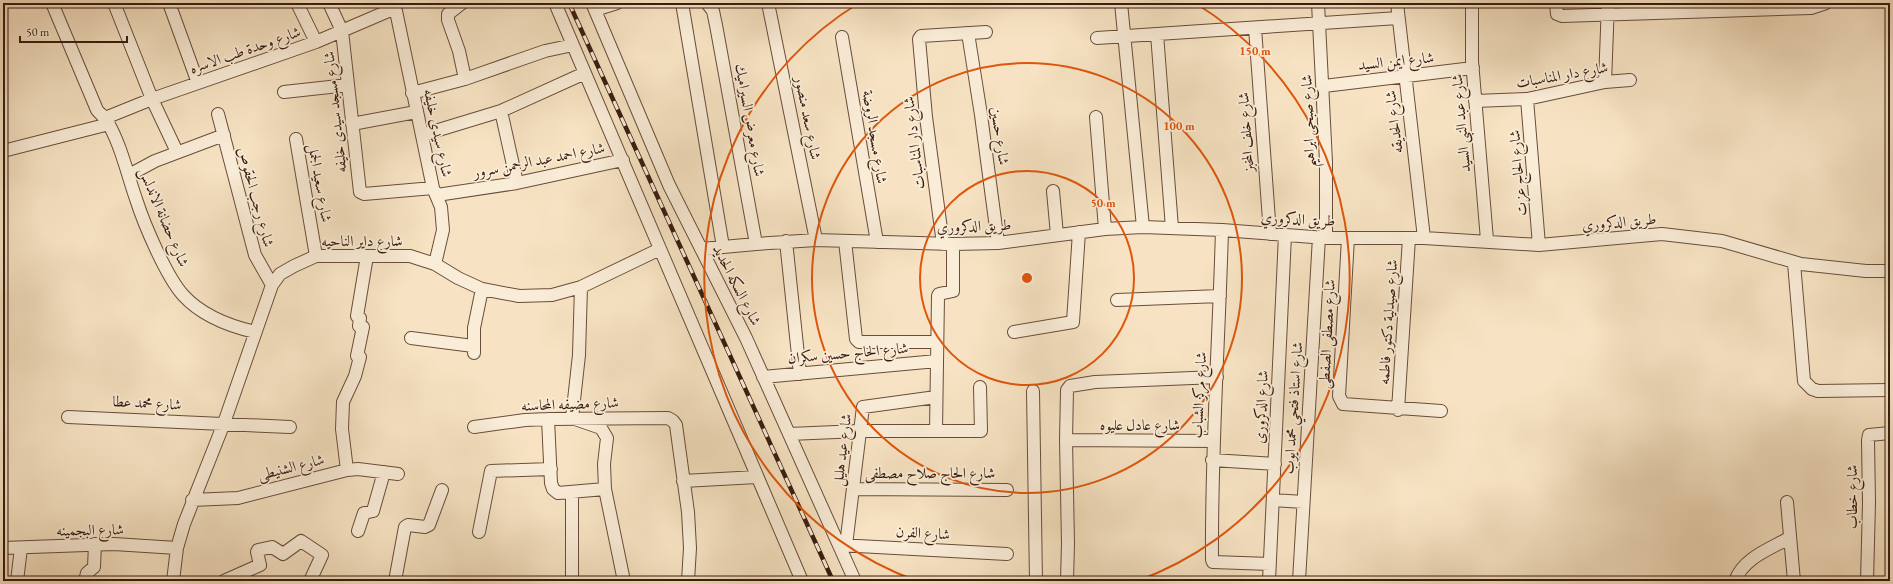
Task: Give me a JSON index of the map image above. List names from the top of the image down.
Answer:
{
  "streets": {
    "street": [
      "شارع وحدة طب الاسره",
      "شارع ايمن السيد",
      "شارع دار المناسبات",
      "شارع مسجد سيدى خليفه",
      "شارع سعد منصور",
      "شارع معرض السيراميك",
      "شارع صبحى ابراهيم",
      "شارع الحديقه",
      "شارع عبد النبى السيد",
      "شارع خلف المخبز",
      "شارع سيدى خليفه",
      "شارع حسين",
      "شارع مسجد الروضة",
      "شارع احمد عبد الرحمن سرور",
      "شارع الحاج عزت",
      "شارع سعيد الجمل",
      "شارع رجب الحقوص",
      "شارع حضانة الاندلس",
      "طريق الدكروري",
      "شارع داير الناحيه",
      "شارع السكه الحديد",
      "شارع صيدلية دكتور فاطمه",
      "شارع مصطفى الصفطى",
      "شارع الحاج حسين سكران",
      "شارع مركز الشباب",
      "شارع محمد عطا",
      "شارع مضيفه المحاسنه",
      "شارع الدكرورى",
      "شارع استاذ فتحي محمد ايوب",
      "شارع عادل عليوه",
      "شارع عيد هليل",
      "شارع الشنيطى",
      "شارع الحاج صلاح مصطفى",
      "شارع خطاب",
      "شارع البجمينه",
      "شارع الفرن"
    ]
  },
  "crossings": [
    ["شارع وحدة طب الاسره", "شارع مسجد سيدى خليفه"],
    ["شارع وحدة طب الاسره", "شارع سيدى خليفه"],
    ["شارع وحدة طب الاسره", "شارع حضانة الاندلس"],
    ["شارع ايمن السيد", "شارع صبحى ابراهيم"],
    ["شارع ايمن السيد", "شارع الحديقه"],
    ["شارع ايمن السيد", "شارع عبد النبى السيد"],
    ["شارع دار المناسبات", "شارع عبد النبى السيد"],
    ["شارع دار المناسبات", "شارع حسين"],
    ["شارع دار المناسبات", "شارع الحاج عزت"],
    ["شارع دار المناسبات", "طريق الدكروري"],
    ["شارع مسجد سيدى خليفه", "شارع احمد عبد الرحمن سرور"],
    ["شارع سعد منصور", "طريق الدكروري"],
    ["شارع معرض السيراميك", "طريق الدكروري"],
    ["شارع صبحى ابراهيم", "طريق الدكروري"],
    ["شارع صبحى ابراهيم", "شارع استاذ فتحي محمد ايوب"],
    ["شارع الحديقه", "طريق الدكروري"],
    ["شارع عبد النبى السيد", "طريق الدكروري"],
    ["شارع خلف المخبز", "طريق الدكروري"],
    ["شارع سيدى خليفه", "شارع احمد عبد الرحمن سرور"],
    ["شارع سيدى خليفه", "شارع داير الناحيه"],
    ["شارع حسين", "طريق الدكروري"],
    ["شارع مسجد الروضة", "طريق الدكروري"],
    ["شارع الحاج عزت", "طريق الدكروري"],
    ["شارع سعيد الجمل", "شارع داير الناحيه"],
    ["شارع رجب الحقوص", "شارع داير الناحيه"],
    ["شارع حضانة الاندلس", "شارع داير الناحيه"],
    ["طريق الدكروري", "شارع السكه الحديد"],
    ["طريق الدكروري", "شارع صيدلية دكتور فاطمه"],
    ["طريق الدكروري", "شارع مصطفى الصفطى"],
    ["طريق الدكروري", "شارع مركز الشباب"],
    ["طريق الدكروري", "شارع الدكرورى"],
    ["طريق الدكروري", "شارع استاذ فتحي محمد ايوب"],
    ["شارع داير الناحيه", "شارع محمد عطا"],
    ["شارع داير الناحيه", "شارع الشنيطى"],
    ["شارع داير الناحيه", "شارع البجمينه"],
    ["شارع السكه الحديد", "شارع الحاج حسين سكران"],
    ["شارع السكه الحديد", "شارع عيد هليل"],
    ["شارع السكه الحديد", "شارع الفرن"],
    ["شارع صيدلية دكتور فاطمه", "شارع مصطفى الصفطى"],
    ["شارع مركز الشباب", "شارع الدكرورى"],
    ["شارع مركز الشباب", "شارع عادل عليوه"],
    ["شارع عيد هليل", "شارع الحاج صلاح مصطفى"],
    ["شارع عيد هليل", "شارع الفرن"]
  ],
  "scale_bar": "50 m",
  "rings": ["150 m", "100 m", "50 m"]
}
